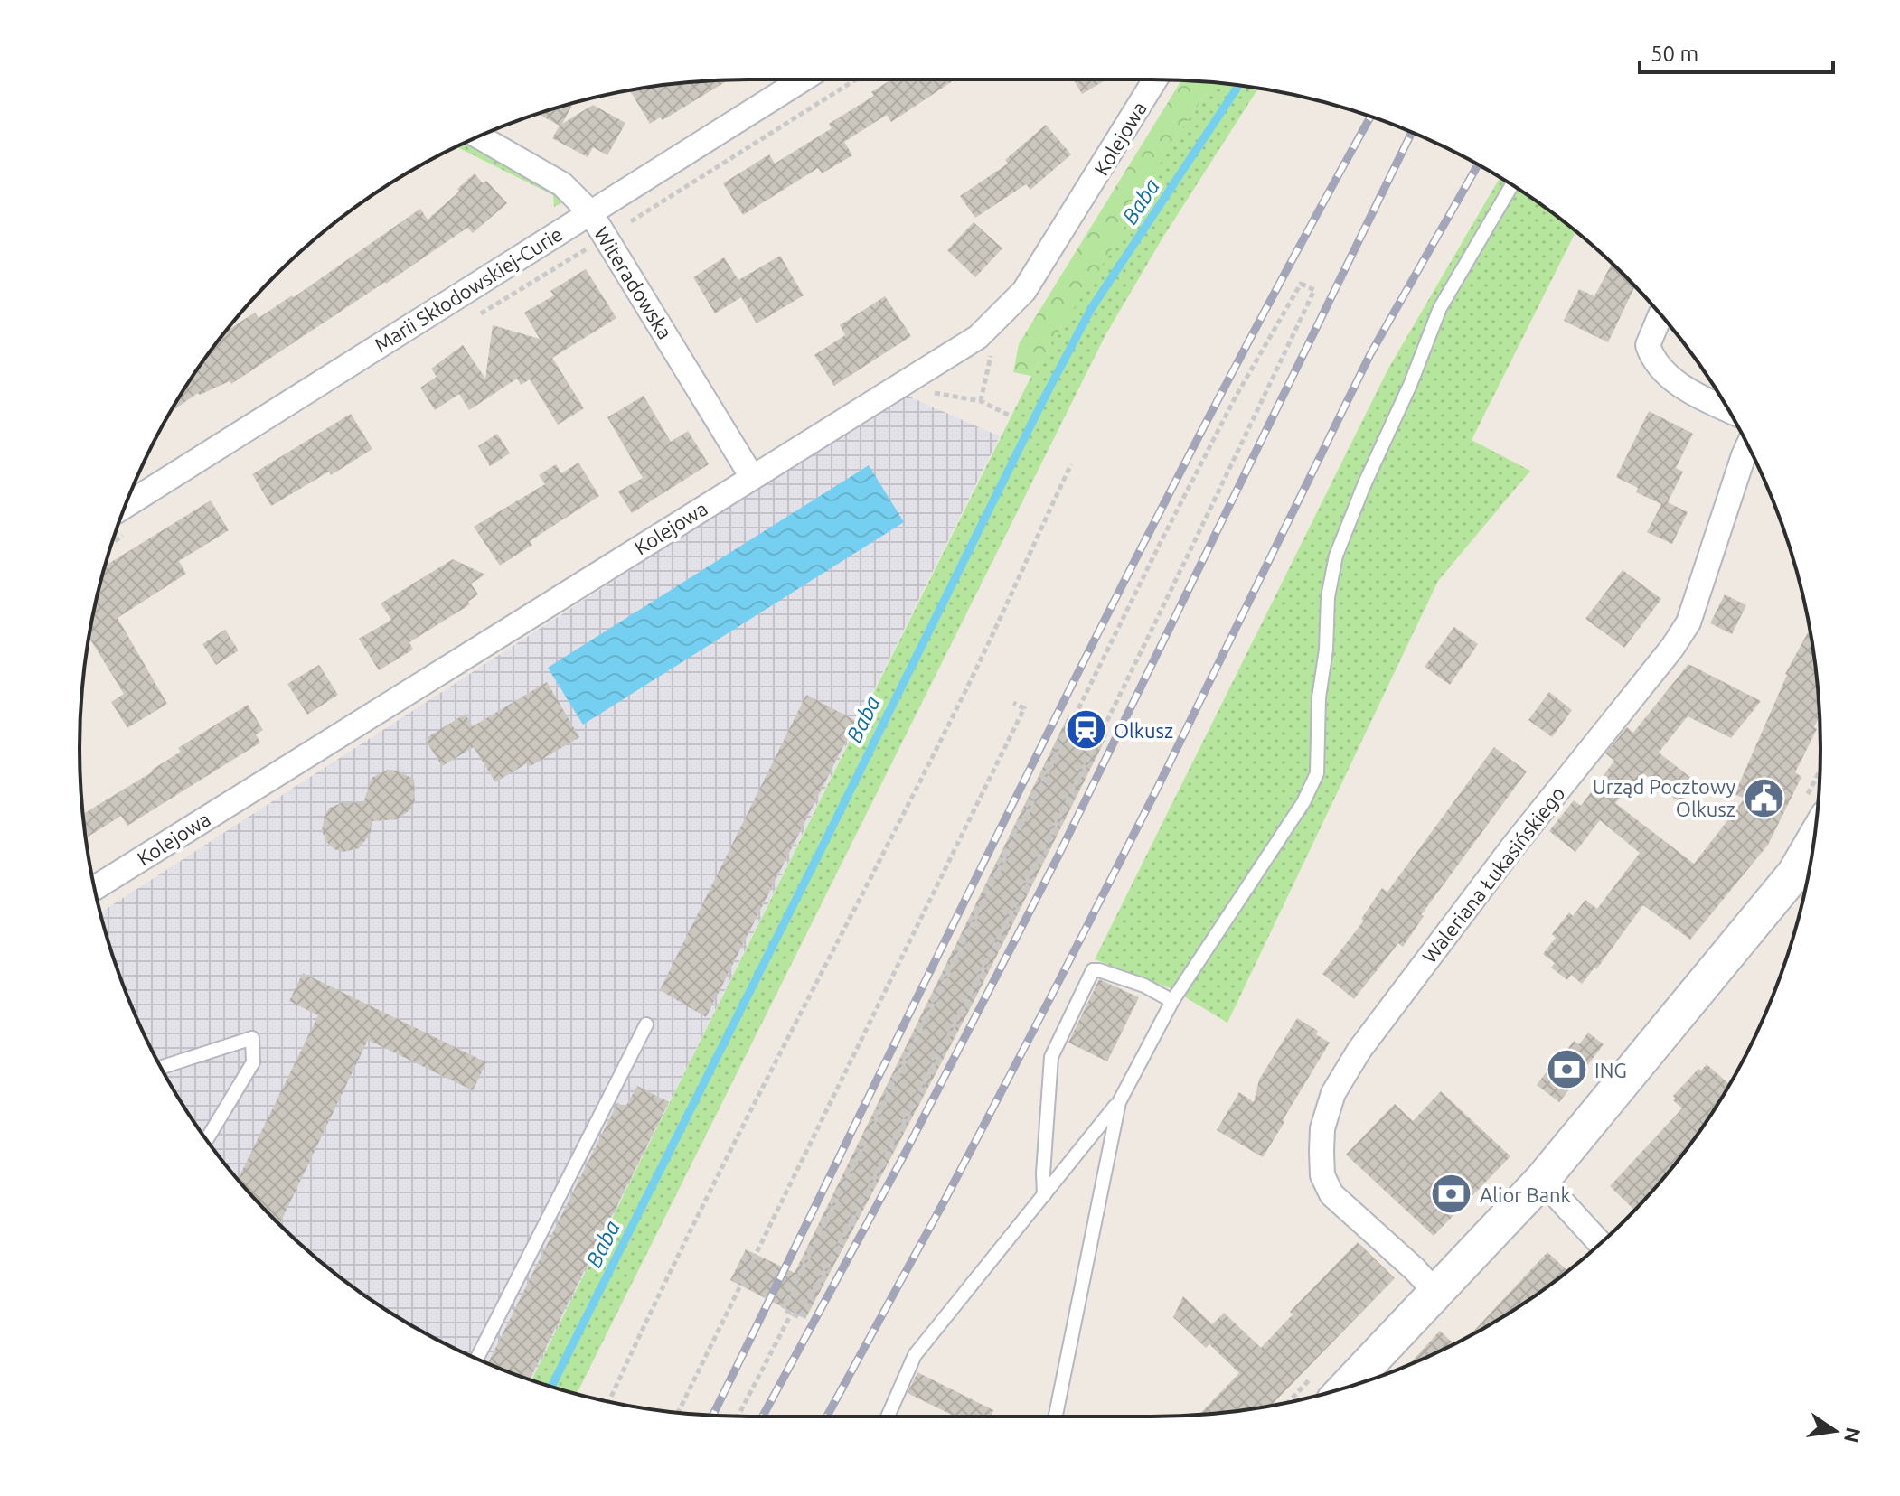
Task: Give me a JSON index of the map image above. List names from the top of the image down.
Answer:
{
  "streets": {
    "street": [
      "Kolejowa",
      "Witeradowska",
      "Marii Skłodowskiej-Curie",
      "Waleriana Łukasińskiego"
    ]
  },
  "crossings": [
    ["Kolejowa", "Witeradowska"],
    ["Witeradowska", "Marii Skłodowskiej-Curie"]
  ],
  "water": ["Baba"],
  "places": {
    "station": ["Olkusz"],
    "public building": ["Urząd Pocztowy Olkusz"],
    "bank": ["ING", "Alior Bank"]
  },
  "scale_bar": "50 m",
  "north": "right"
}
